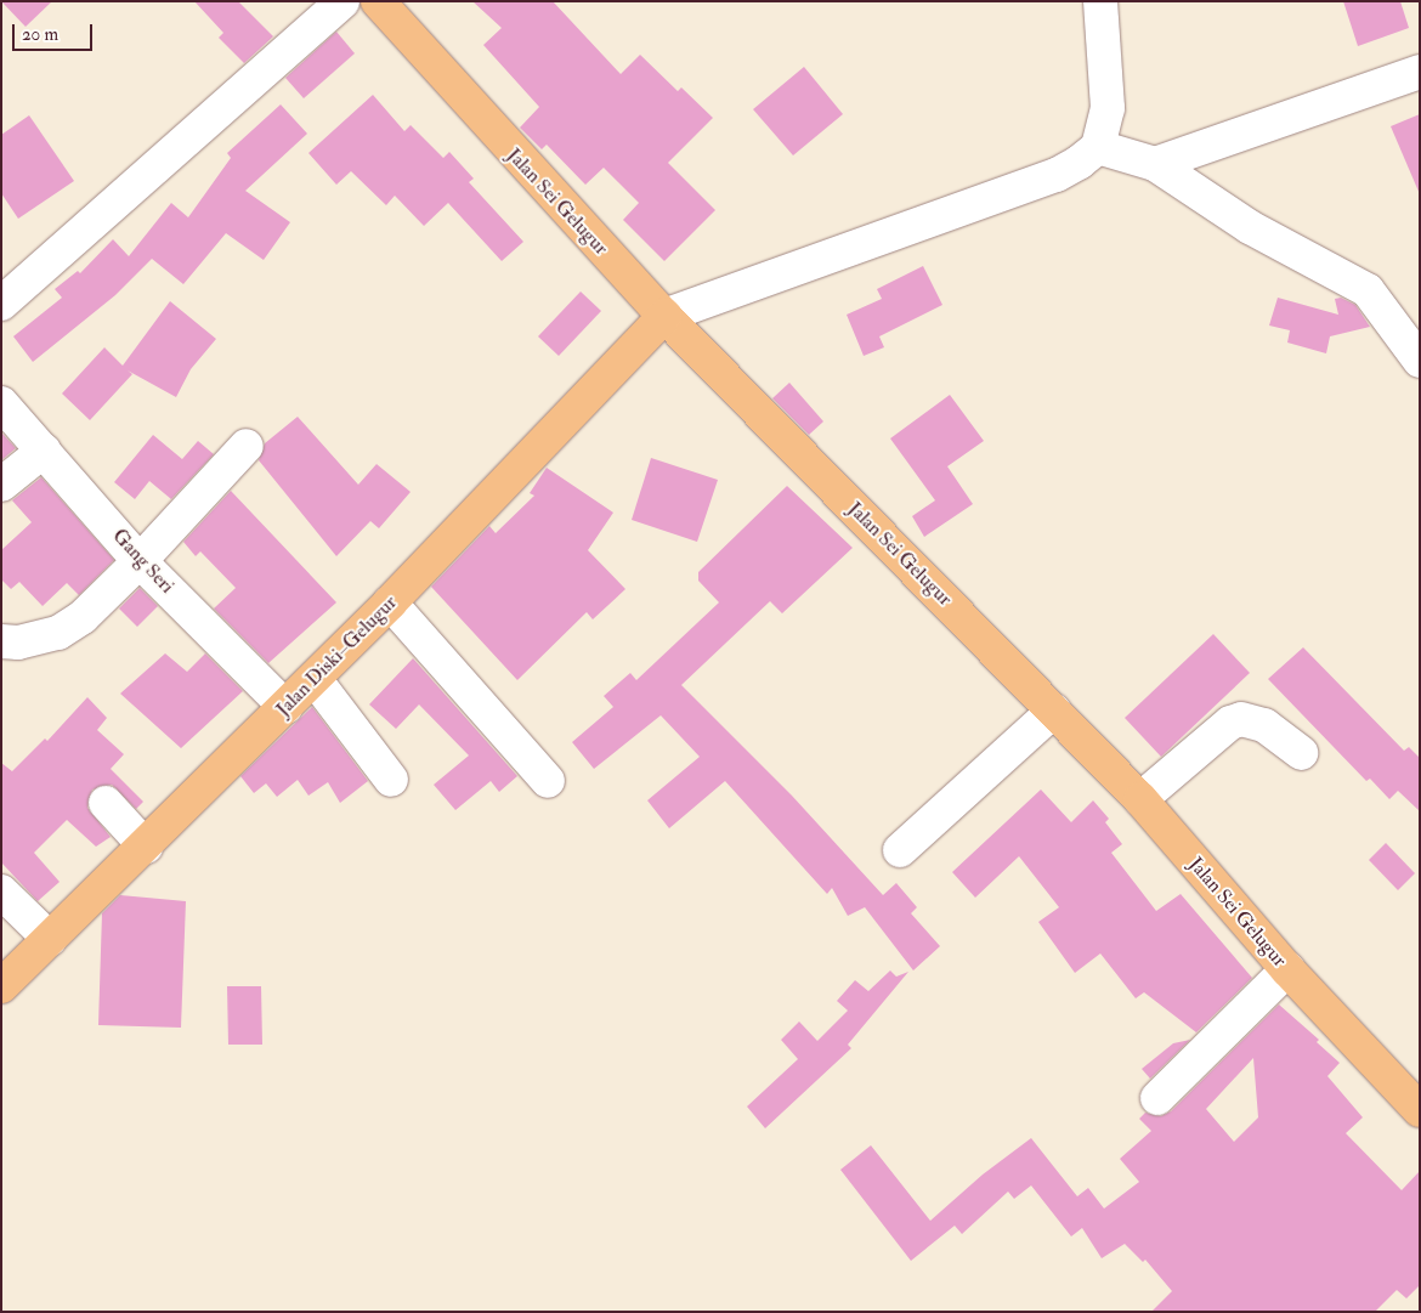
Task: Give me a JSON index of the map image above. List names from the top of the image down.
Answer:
{
  "streets": {
    "main road": ["Jalan Sei Gelugur", "Jalan Diski–Gelugur"],
    "street": ["Gang Seri"]
  },
  "crossings": [
    ["Jalan Sei Gelugur", "Jalan Diski–Gelugur"],
    ["Gang Seri", "Jalan Diski–Gelugur"]
  ],
  "scale_bar": "20 m"
}
